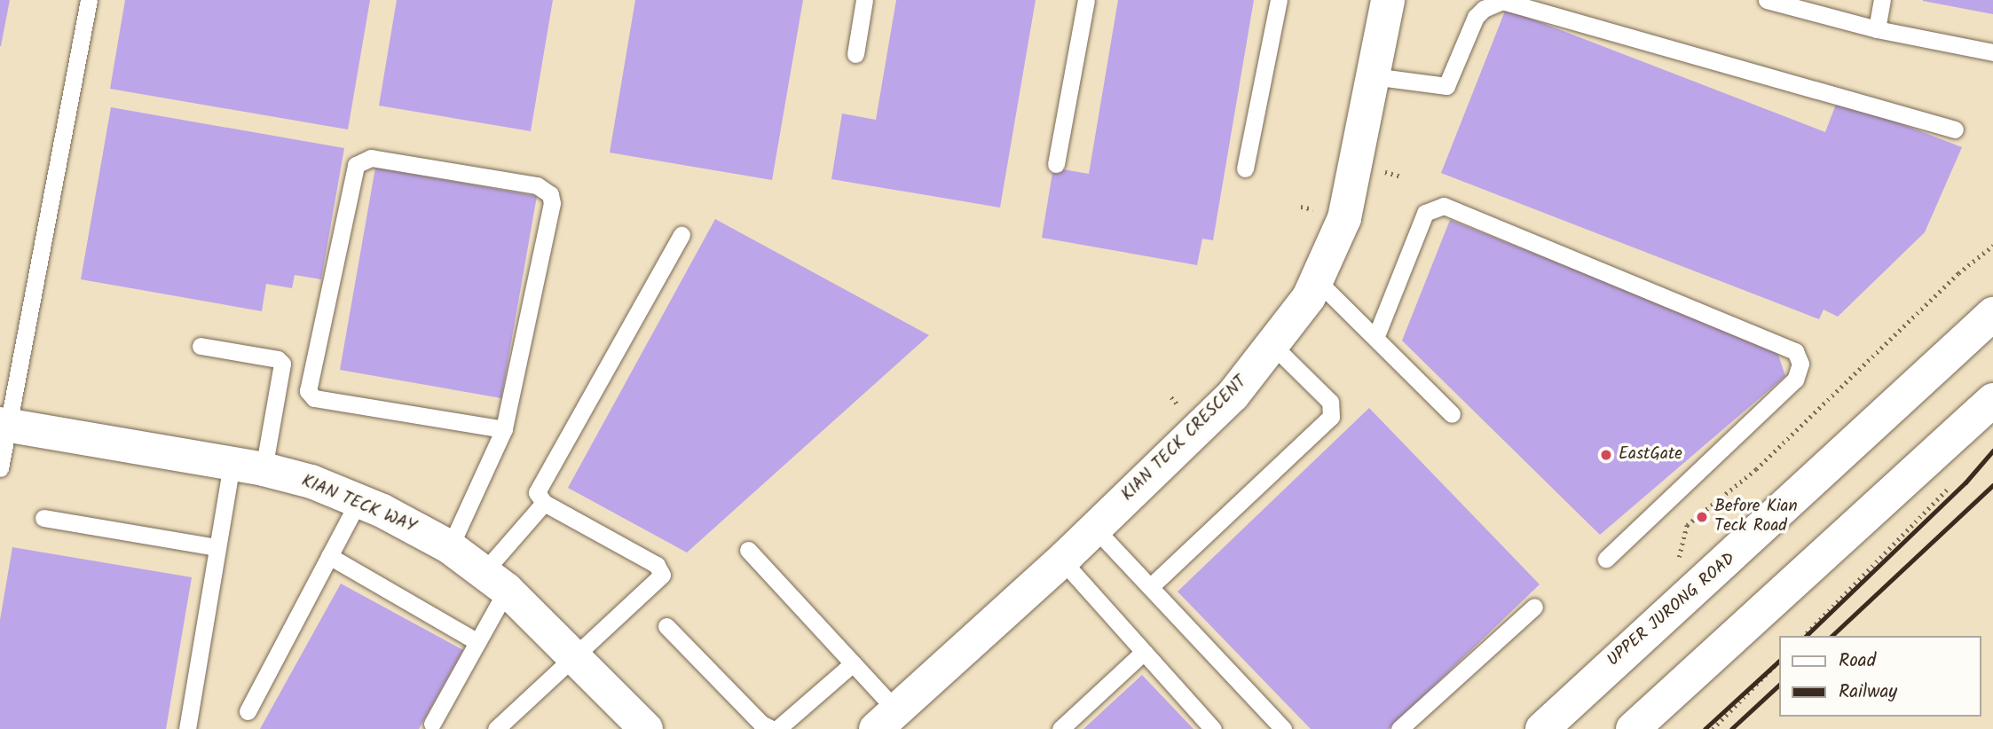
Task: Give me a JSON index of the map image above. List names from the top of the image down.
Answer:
{
  "streets": {
    "street": ["KIAN TECK CRESCENT", "KIAN TECK WAY", "UPPER JURONG ROAD"]
  },
  "places": ["EastGate", "Before Kian Teck Road"],
  "legend": ["Road", "Railway"]
}
